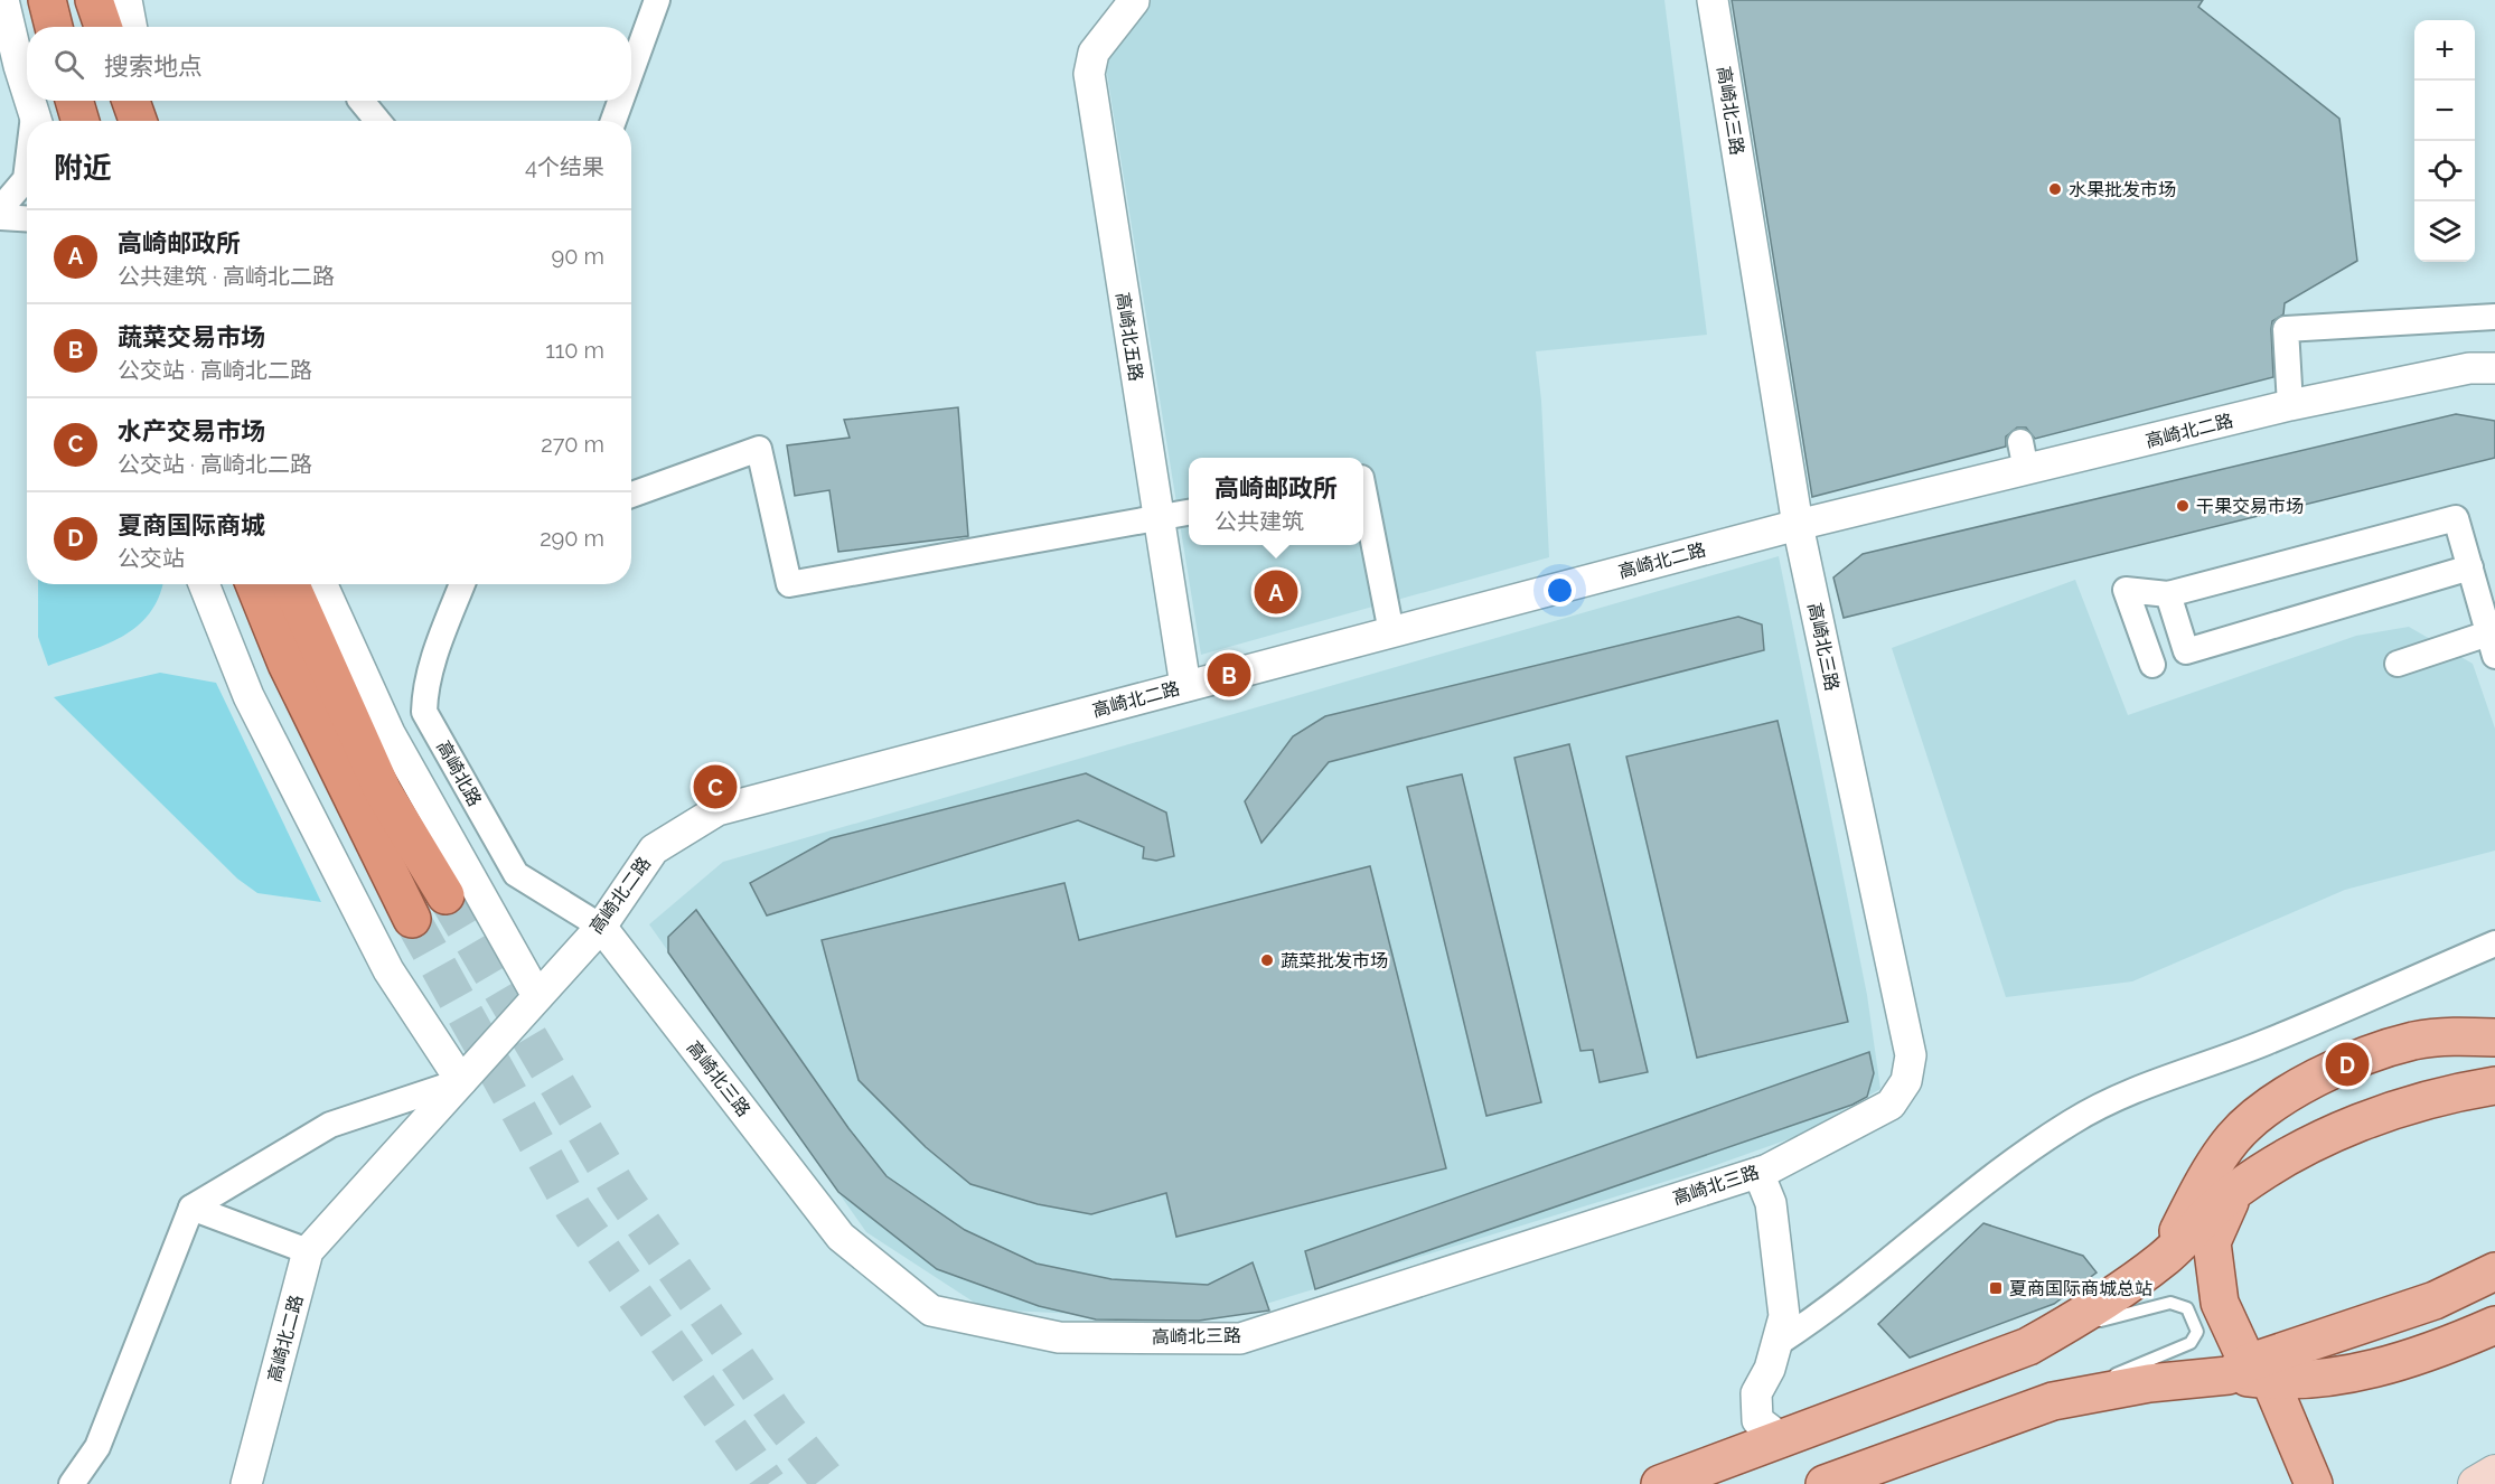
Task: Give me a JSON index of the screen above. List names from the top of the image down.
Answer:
{
  "streets": {
    "street": [
      "高崎北三路",
      "高崎北五路",
      "高崎北二路",
      "高崎北路"
    ]
  },
  "crossings": [
    ["高崎北三路", "高崎北二路"],
    ["高崎北三路", "高崎北路"],
    ["高崎北五路", "高崎北二路"],
    ["高崎北二路", "高崎北路"]
  ],
  "places": {
    "other": ["水果批发市场", "干果交易市场", "蔬菜批发市场"],
    "transit": ["夏商国际商城总站"]
  },
  "page": {
    "map_buttons": ["+", "−"],
    "search": "搜索地点",
    "heading": ["附近", "4个结果"],
    "list": [
      {
        "mark": "A",
        "name": "高崎邮政所",
        "note": "公共建筑 · 高崎北二路",
        "value": "90 m"
      },
      {
        "mark": "B",
        "name": "蔬菜交易市场",
        "note": "公交站 · 高崎北二路",
        "value": "110 m"
      },
      {
        "mark": "C",
        "name": "水产交易市场",
        "note": "公交站 · 高崎北二路",
        "value": "270 m"
      },
      {
        "mark": "D",
        "name": "夏商国际商城",
        "note": "公交站",
        "value": "290 m"
      }
    ],
    "popup": ["高崎邮政所", "公共建筑"],
    "pins": [
      "A",
      "B",
      "C",
      "D"
    ]
  }
}
